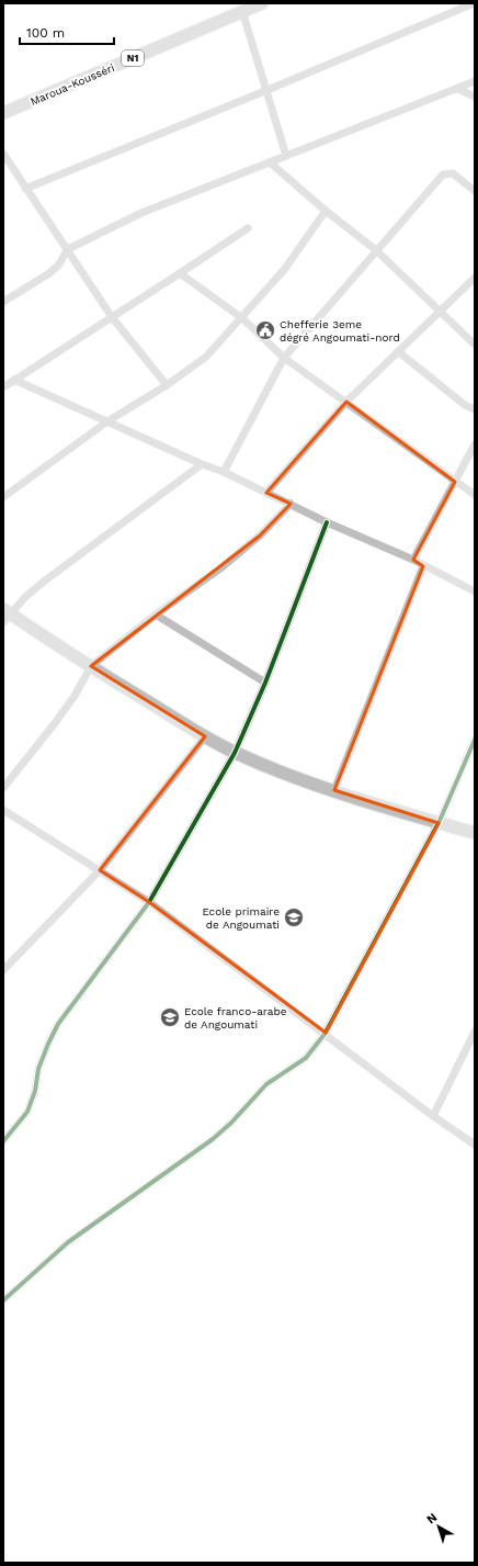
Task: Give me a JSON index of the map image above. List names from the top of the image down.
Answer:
{
  "streets": {
    "main road": ["N1", "Maroua-Kousséri"]
  },
  "places": {
    "public building": ["Chefferie 3eme dégré Angoumati-nord"],
    "school or university": ["Ecole primaire de Angoumati", "Ecole franco-arabe de Angoumati"]
  },
  "scale_bar": "100 m",
  "north": "top left"
}
